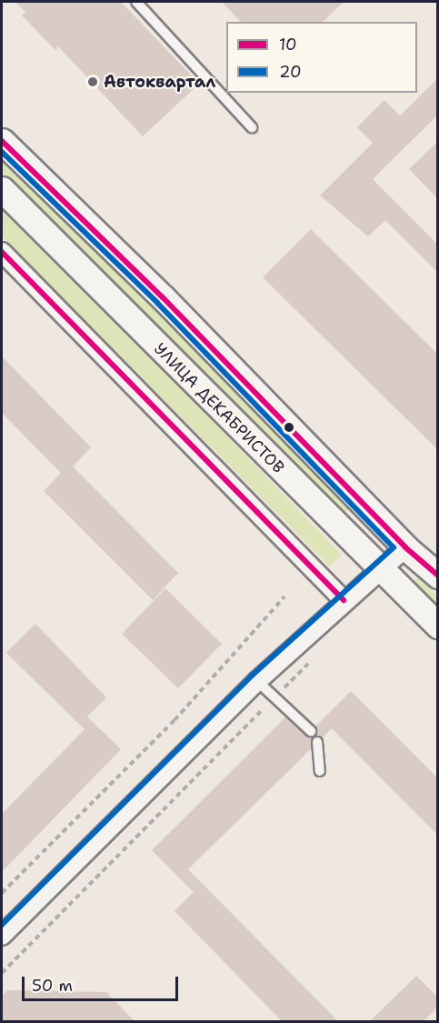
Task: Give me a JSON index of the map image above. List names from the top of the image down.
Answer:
{
  "streets": {
    "street": ["УЛИЦА ДЕКАБРИСТОВ"]
  },
  "places": ["Автоквартал"],
  "lines": ["transit line 10", "transit line 20"],
  "legend": ["10", "20"],
  "scale_bar": "50 m"
}
